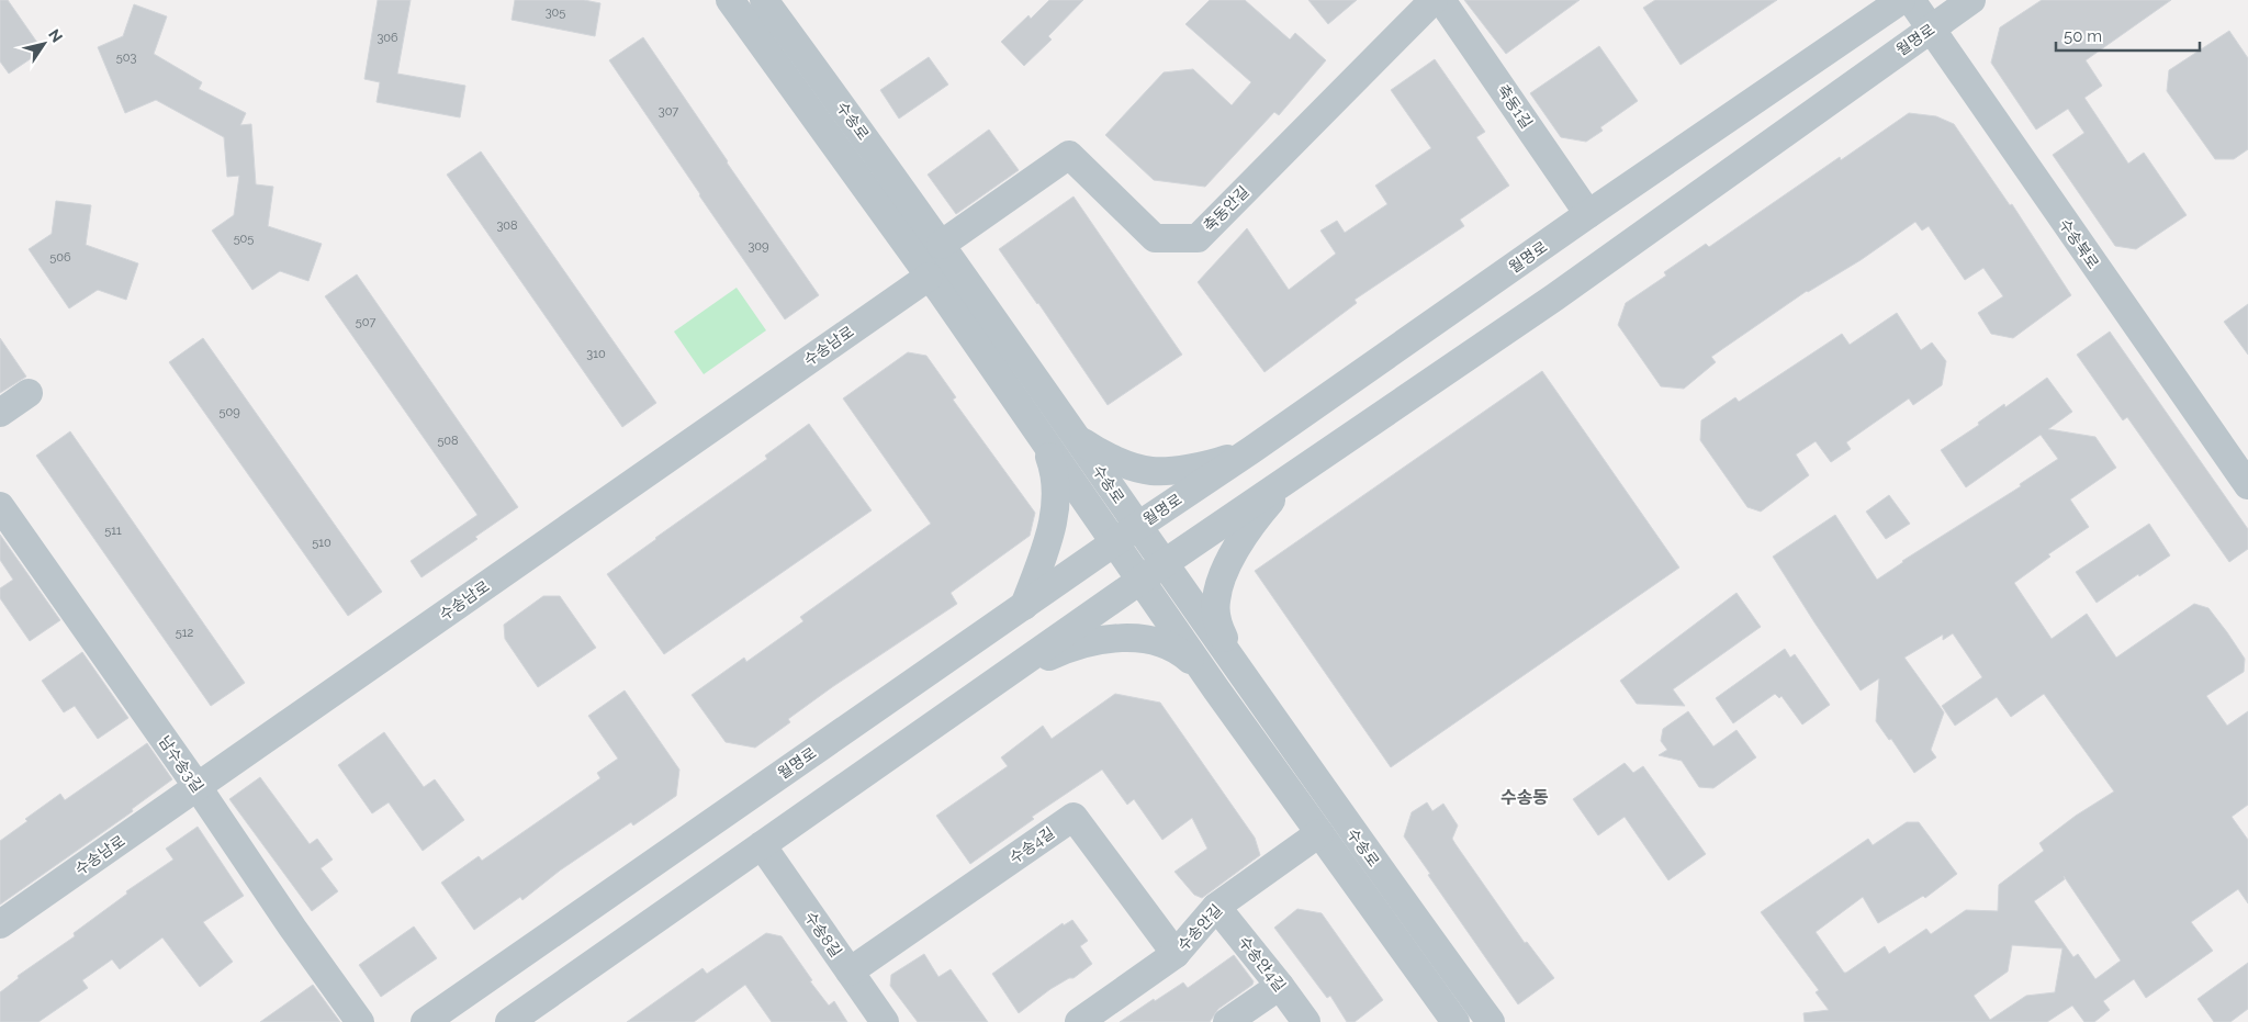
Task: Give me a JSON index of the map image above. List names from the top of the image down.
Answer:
{
  "streets": {
    "street": [
      "월명로",
      "축동1길",
      "수송로",
      "축동안길",
      "수송북로",
      "수송남로",
      "남수송3길",
      "수송4길",
      "수송안길",
      "수송8길",
      "수송안4길"
    ]
  },
  "crossings": [
    ["월명로", "축동1길"],
    ["월명로", "수송로"],
    ["월명로", "수송북로"],
    ["월명로", "수송8길"],
    ["수송로", "축동안길"],
    ["수송로", "수송남로"],
    ["수송로", "수송안길"],
    ["수송남로", "남수송3길"],
    ["수송4길", "수송안길"],
    ["수송4길", "수송8길"],
    ["수송안길", "수송안4길"]
  ],
  "districts": ["수송동"],
  "house_numbers": [
    "305",
    "306",
    "503",
    "307",
    "308",
    "505",
    "309",
    "506",
    "507",
    "310",
    "509",
    "508",
    "511",
    "510",
    "512"
  ],
  "scale_bar": "50 m",
  "north": "top right"
}
